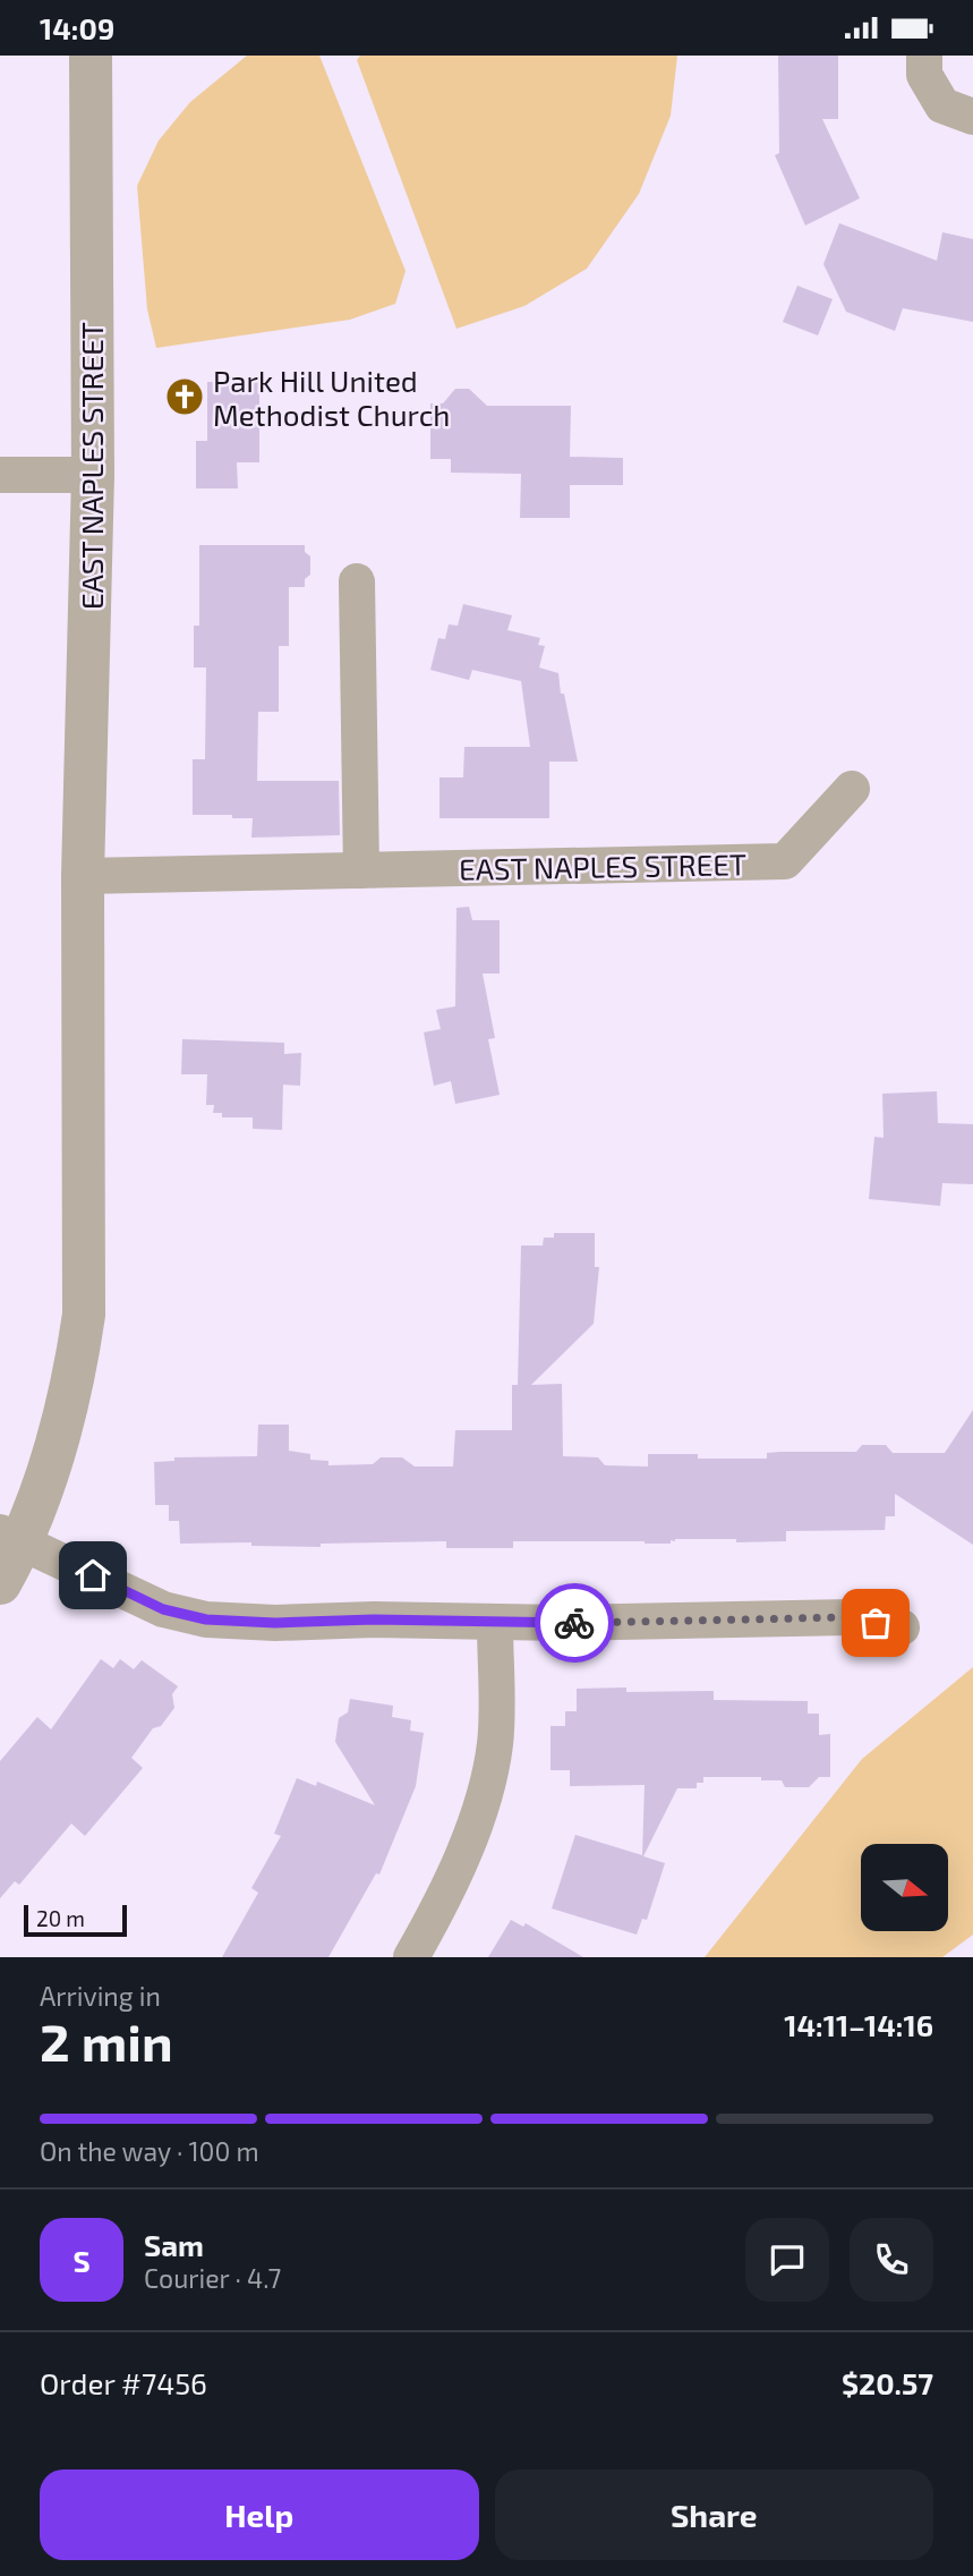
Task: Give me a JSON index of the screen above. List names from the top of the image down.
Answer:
{
  "streets": {
    "street": ["EAST NAPLES STREET"]
  },
  "places": {
    "church": ["Park Hill United Methodist Church"]
  },
  "scale_bar": "20 m",
  "north": "right",
  "page": {
    "status": "14:09",
    "scale": "20 m",
    "heading": ["2 min", "Arriving in", "14:11–14:16"],
    "panel": [
      "Sam",
      "Courier · 4.7",
      "Order #7456",
      "$20.57"
    ],
    "bar": "On the way · 100 m",
    "round": "S",
    "buttons": ["Help", "Share"]
  }
}
